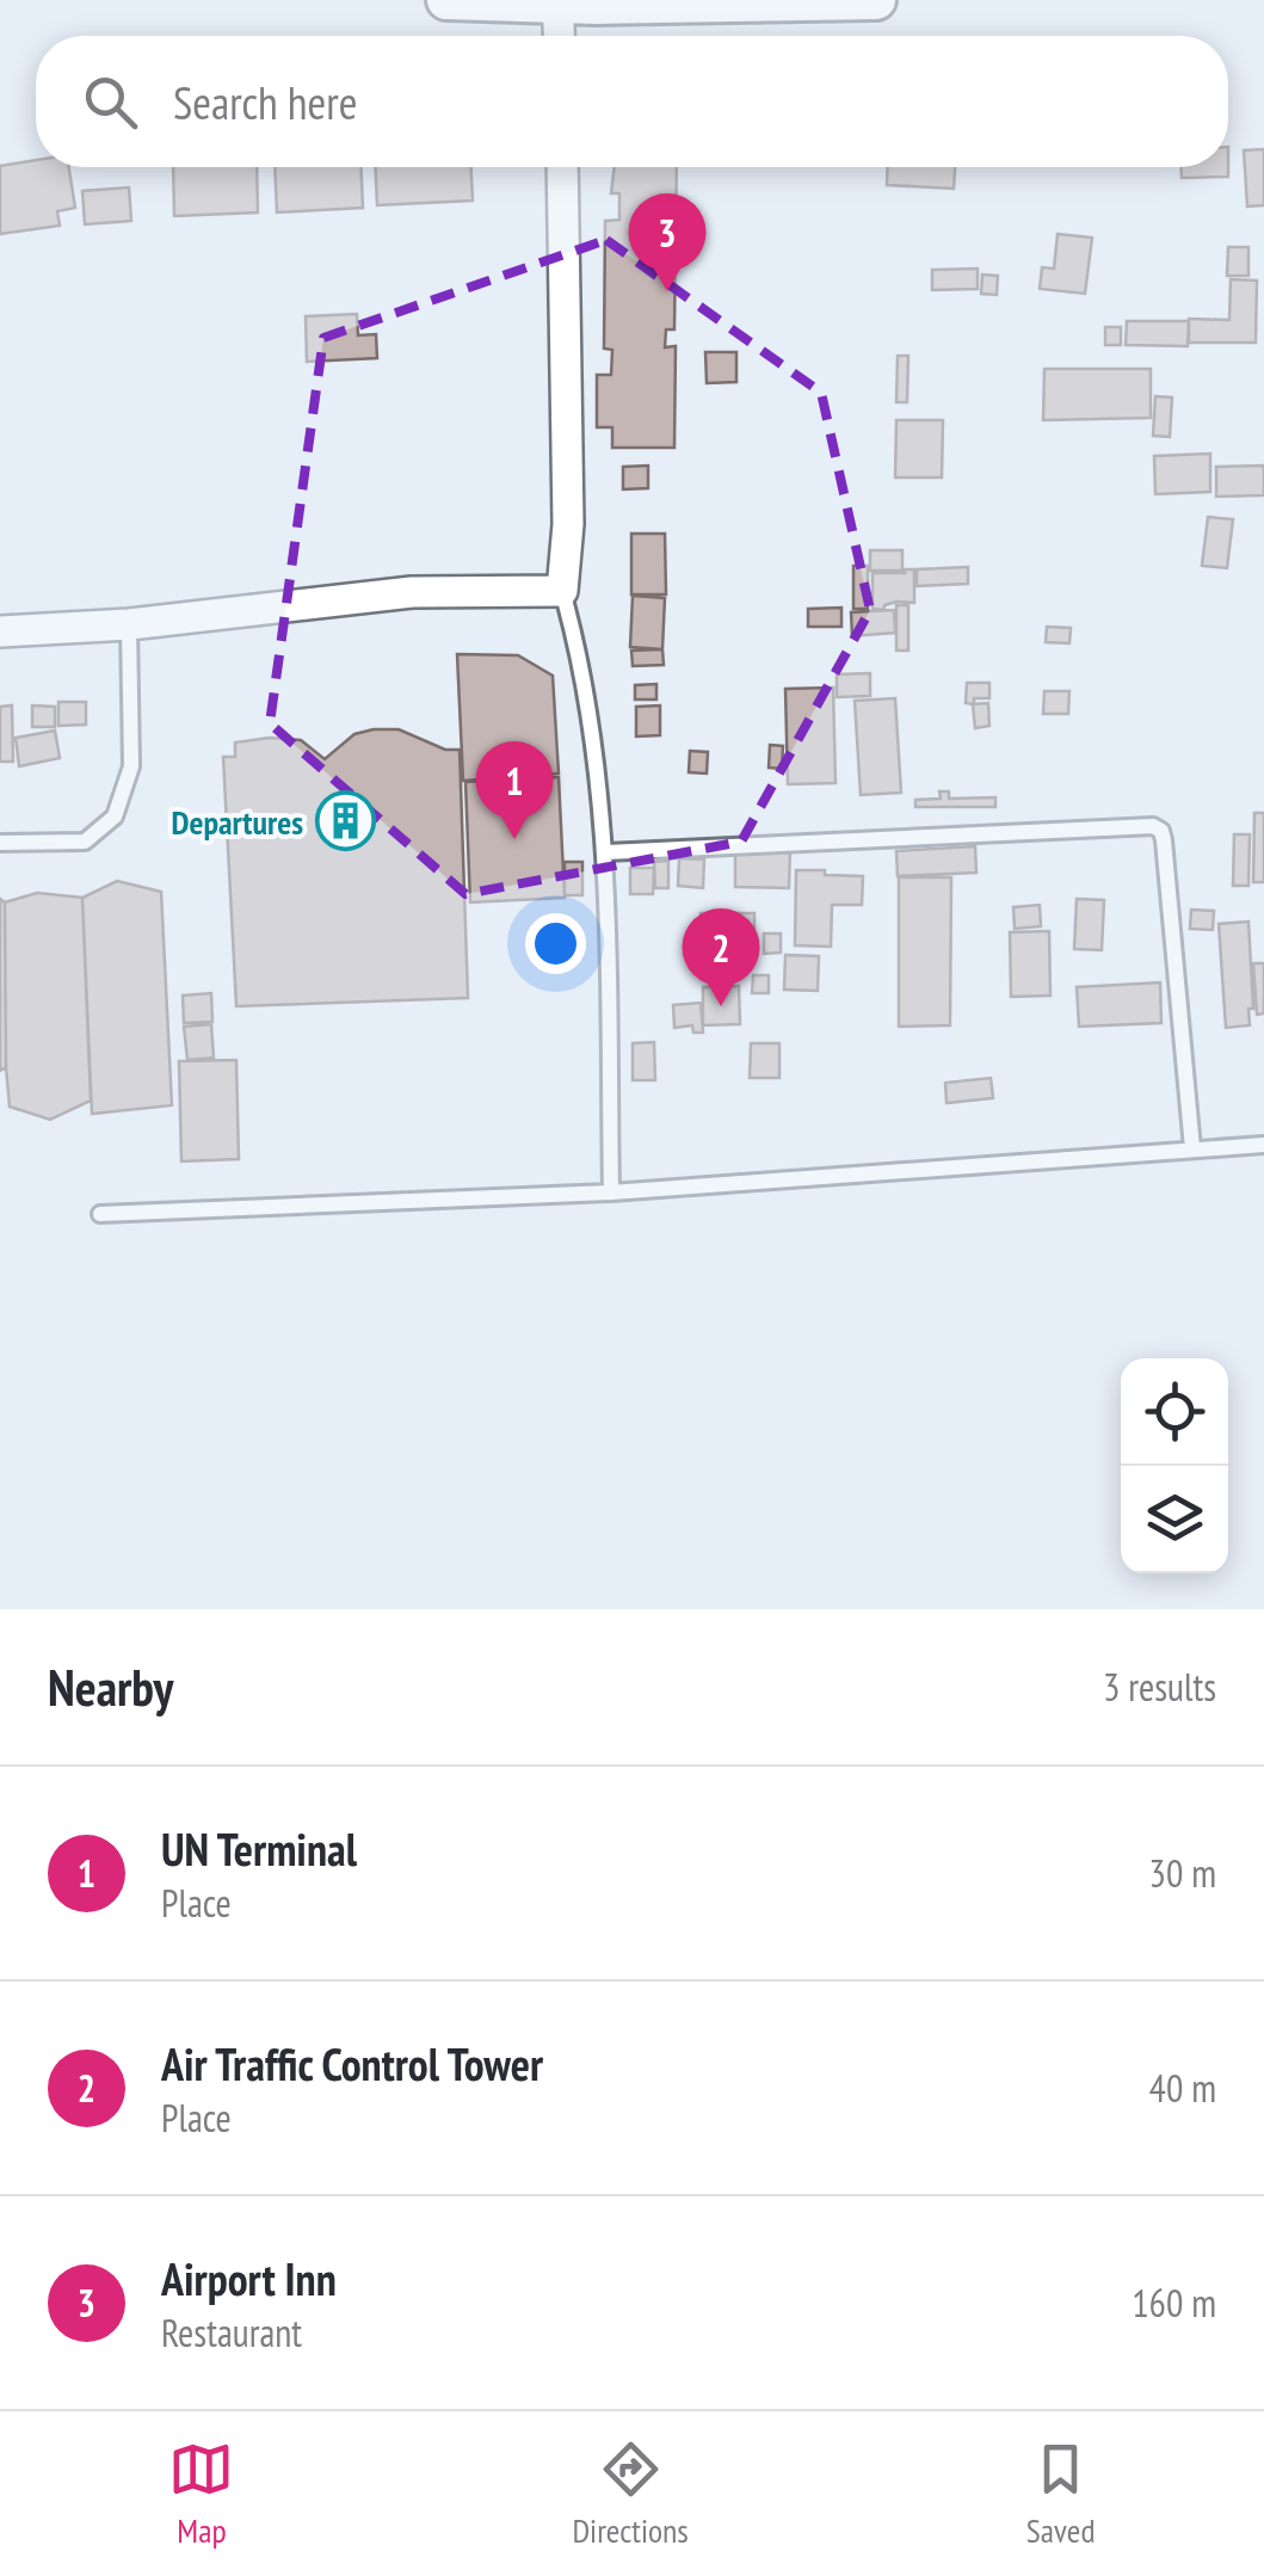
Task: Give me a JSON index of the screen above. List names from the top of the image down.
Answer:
{
  "places": {
    "building": ["Departures"]
  },
  "page": {
    "search": "Search here",
    "pins": ["3", "1", "2"],
    "heading": ["Nearby", "3 results"],
    "list": [
      {
        "mark": "1",
        "name": "UN Terminal",
        "note": "Place",
        "value": "30 m"
      },
      {
        "mark": "2",
        "name": "Air Traffic Control Tower",
        "note": "Place",
        "value": "40 m"
      },
      {
        "mark": "3",
        "name": "Airport Inn",
        "note": "Restaurant",
        "value": "160 m"
      }
    ],
    "nav": ["Map", "Directions", "Saved"]
  }
}
